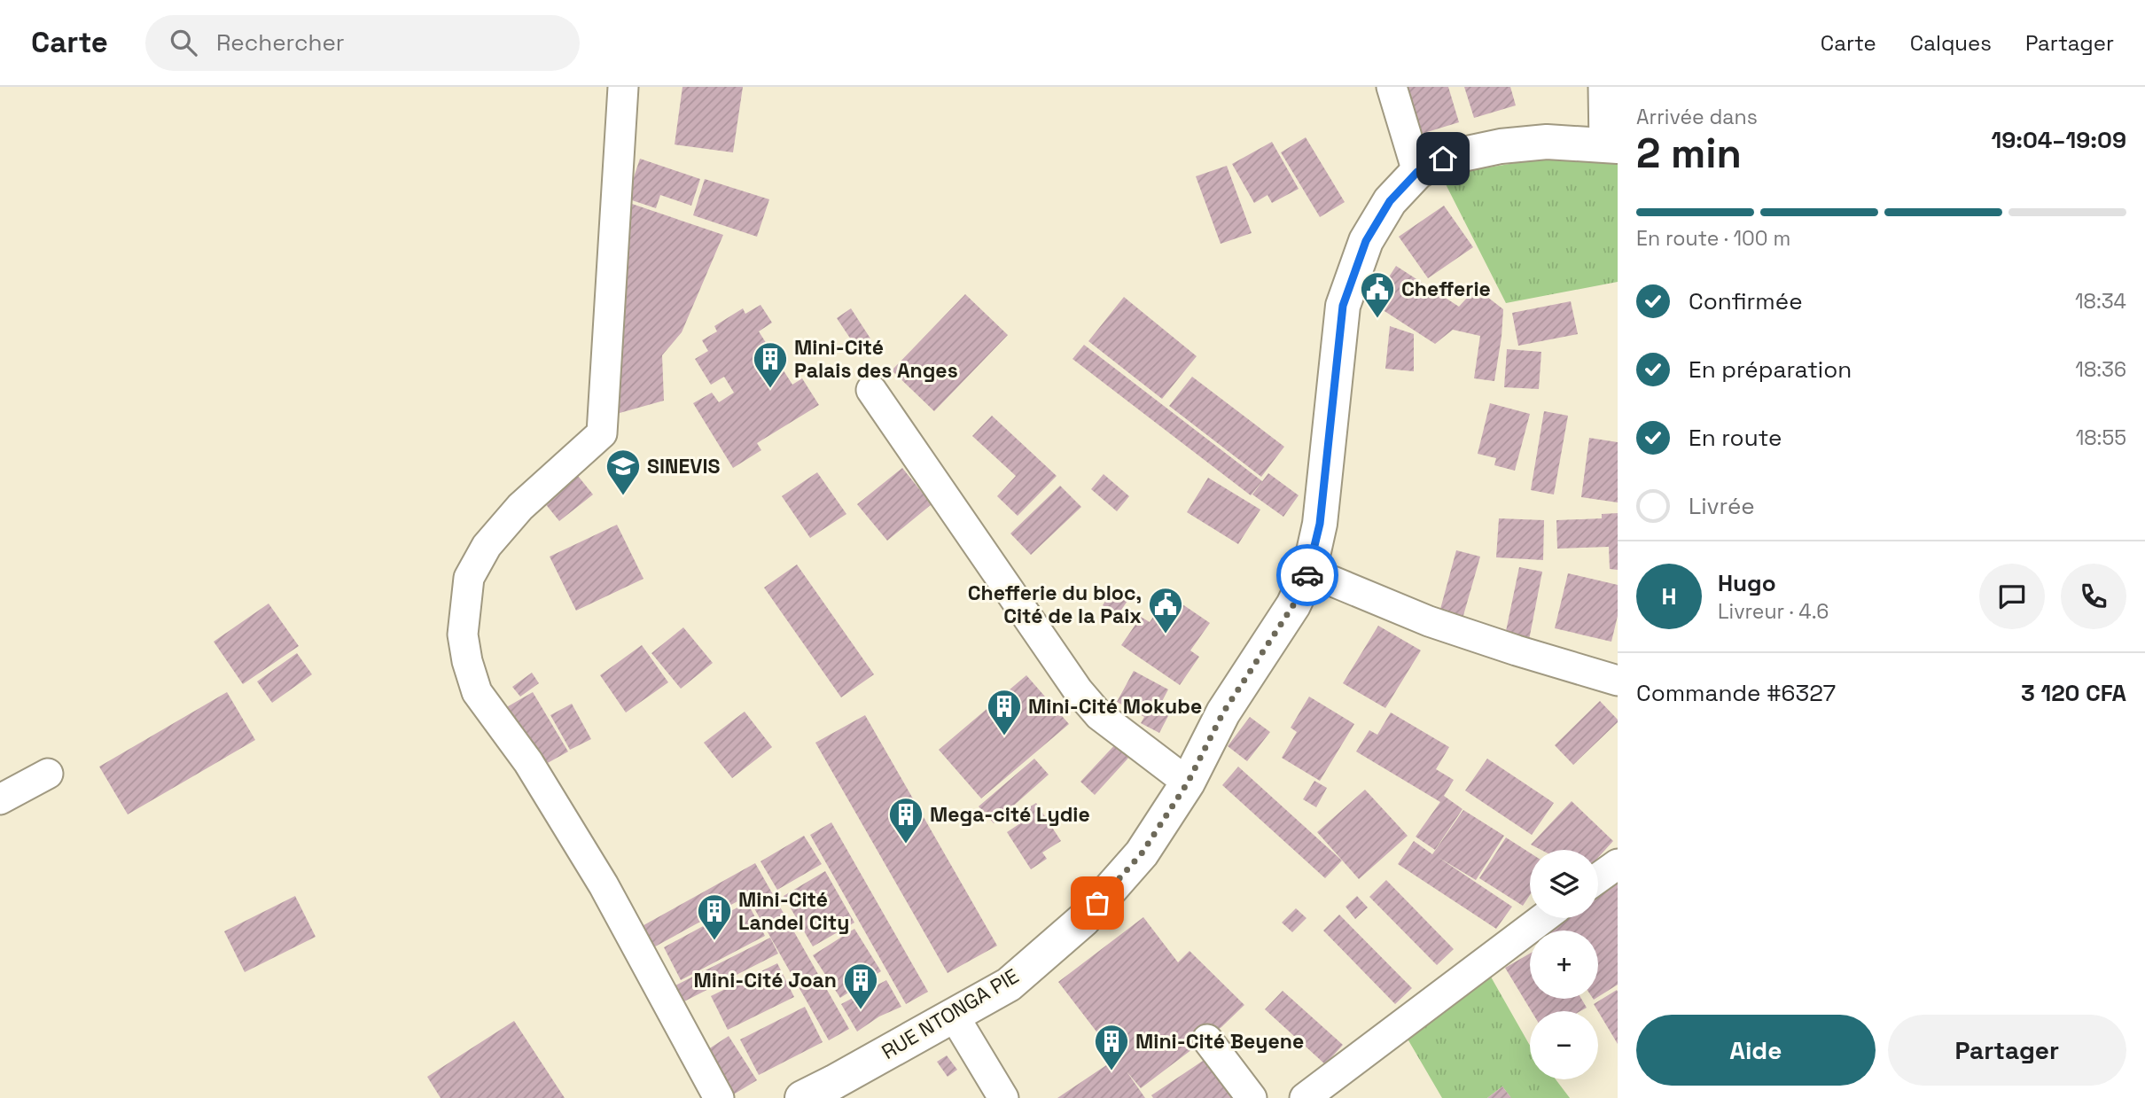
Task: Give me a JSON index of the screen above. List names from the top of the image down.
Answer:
{
  "streets": {
    "street": ["RUE NTONGA PIE"]
  },
  "places": {
    "public building": ["Chefferie", "Chefferie du bloc, Cité de la Paix"],
    "building": [
      "Mini-Cité Palais des Anges",
      "Mini-Cité Mokube",
      "Mega-cité Lydie",
      "Mini-Cité Landel City",
      "Mini-Cité Joan",
      "Mini-Cité Beyene"
    ],
    "school or university": ["SINEVIS"]
  },
  "page": {
    "header": "Carte",
    "search": "Rechercher",
    "nav": ["Carte", "Calques", "Partager"],
    "heading": ["2 min", "Arrivée dans", "19:04–19:09"],
    "panel": [
      "Hugo",
      "Livreur · 4.6",
      "Commande #6327",
      "3 120 CFA"
    ],
    "bar": "En route · 100 m",
    "list": [
      ["Confirmée", "18:34"],
      ["En préparation", "18:36"],
      ["En route", "18:55"],
      "Livrée"
    ],
    "round": "H",
    "map_buttons": ["+", "−"],
    "buttons": ["Aide", "Partager"]
  }
}
